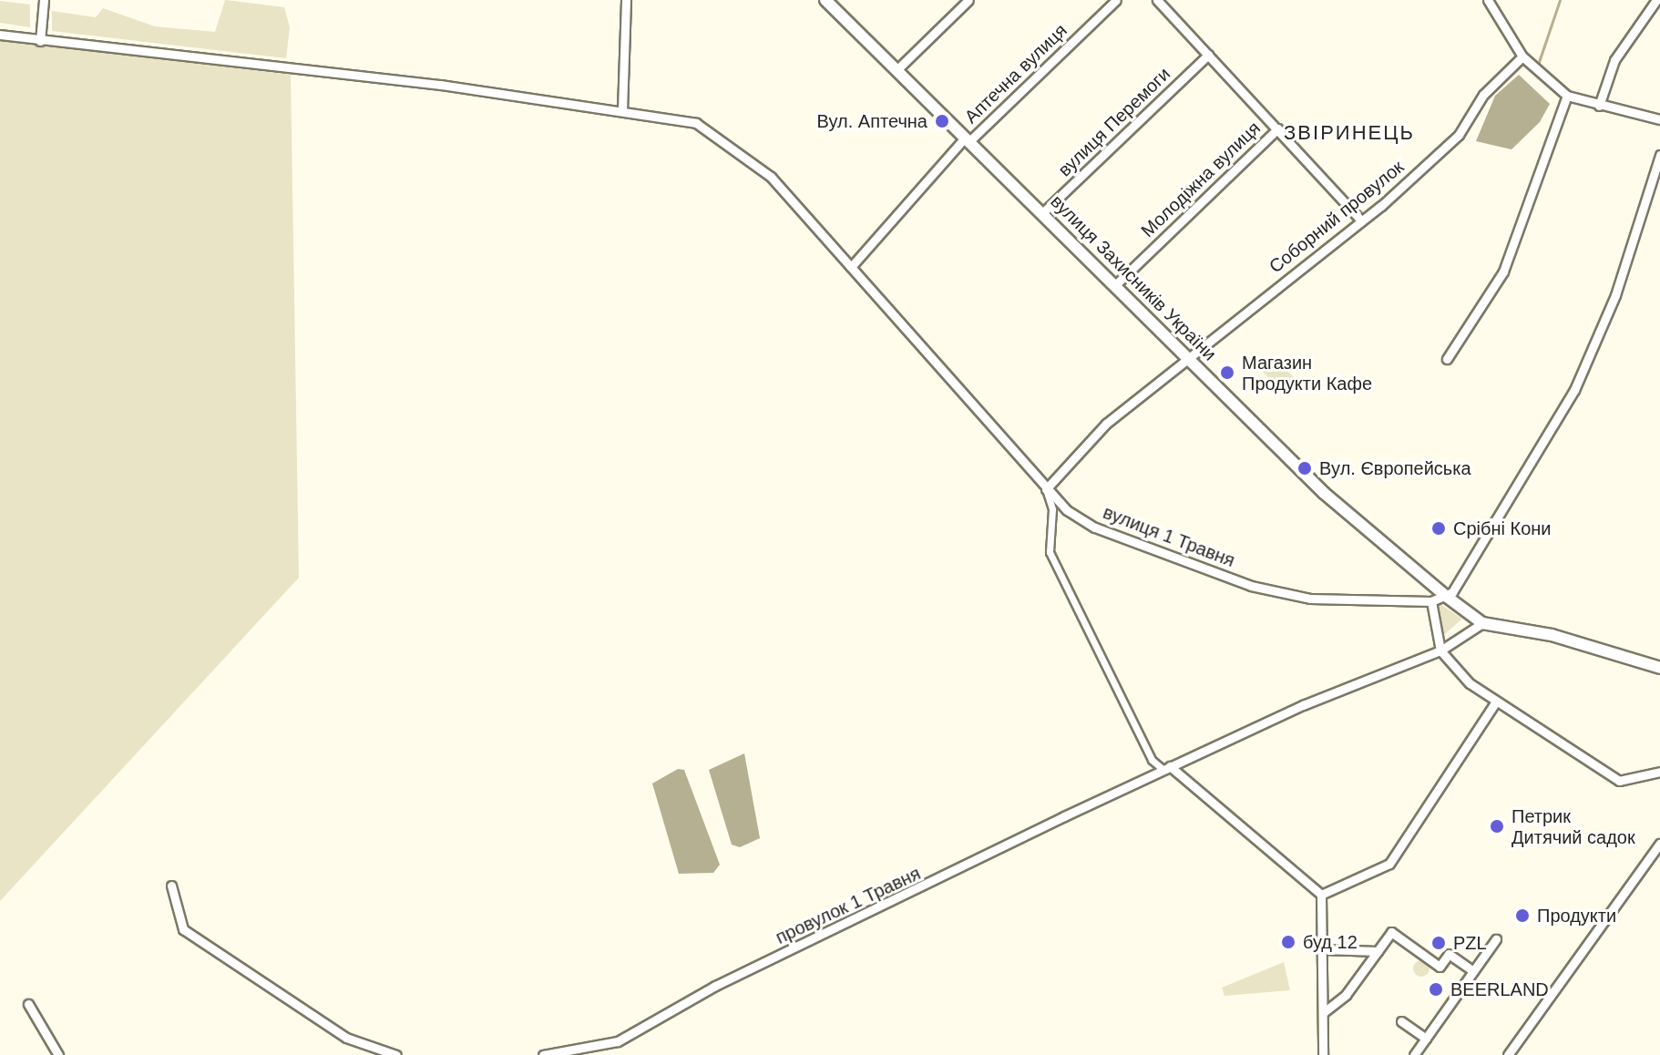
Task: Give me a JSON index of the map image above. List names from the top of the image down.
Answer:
{
  "streets": {
    "street": [
      "Аптечна вулиця",
      "вулиця Перемоги",
      "Молодіжна вулиця",
      "Соборний провулок",
      "вулиця Захисників України",
      "вулиця 1 Травня",
      "провулок 1 Травня"
    ]
  },
  "crossings": [
    ["Аптечна вулиця", "вулиця Захисників України"],
    ["Аптечна вулиця", "вулиця 1 Травня"],
    ["вулиця Перемоги", "вулиця Захисників України"],
    ["Молодіжна вулиця", "вулиця Захисників України"],
    ["Соборний провулок", "вулиця Захисників України"],
    ["Соборний провулок", "вулиця 1 Травня"],
    ["вулиця Захисників України", "вулиця 1 Травня"],
    ["вулиця Захисників України", "провулок 1 Травня"]
  ],
  "districts": ["ЗВІРИНЕЦЬ"],
  "places": [
    "Вул. Аптечна",
    "Магазин Продукти Кафе",
    "Вул. Європейська",
    "Срібні Кони",
    "Петрик Дитячий садок",
    "Продукти",
    "буд 12",
    "PZL",
    "BEERLAND"
  ]
}
